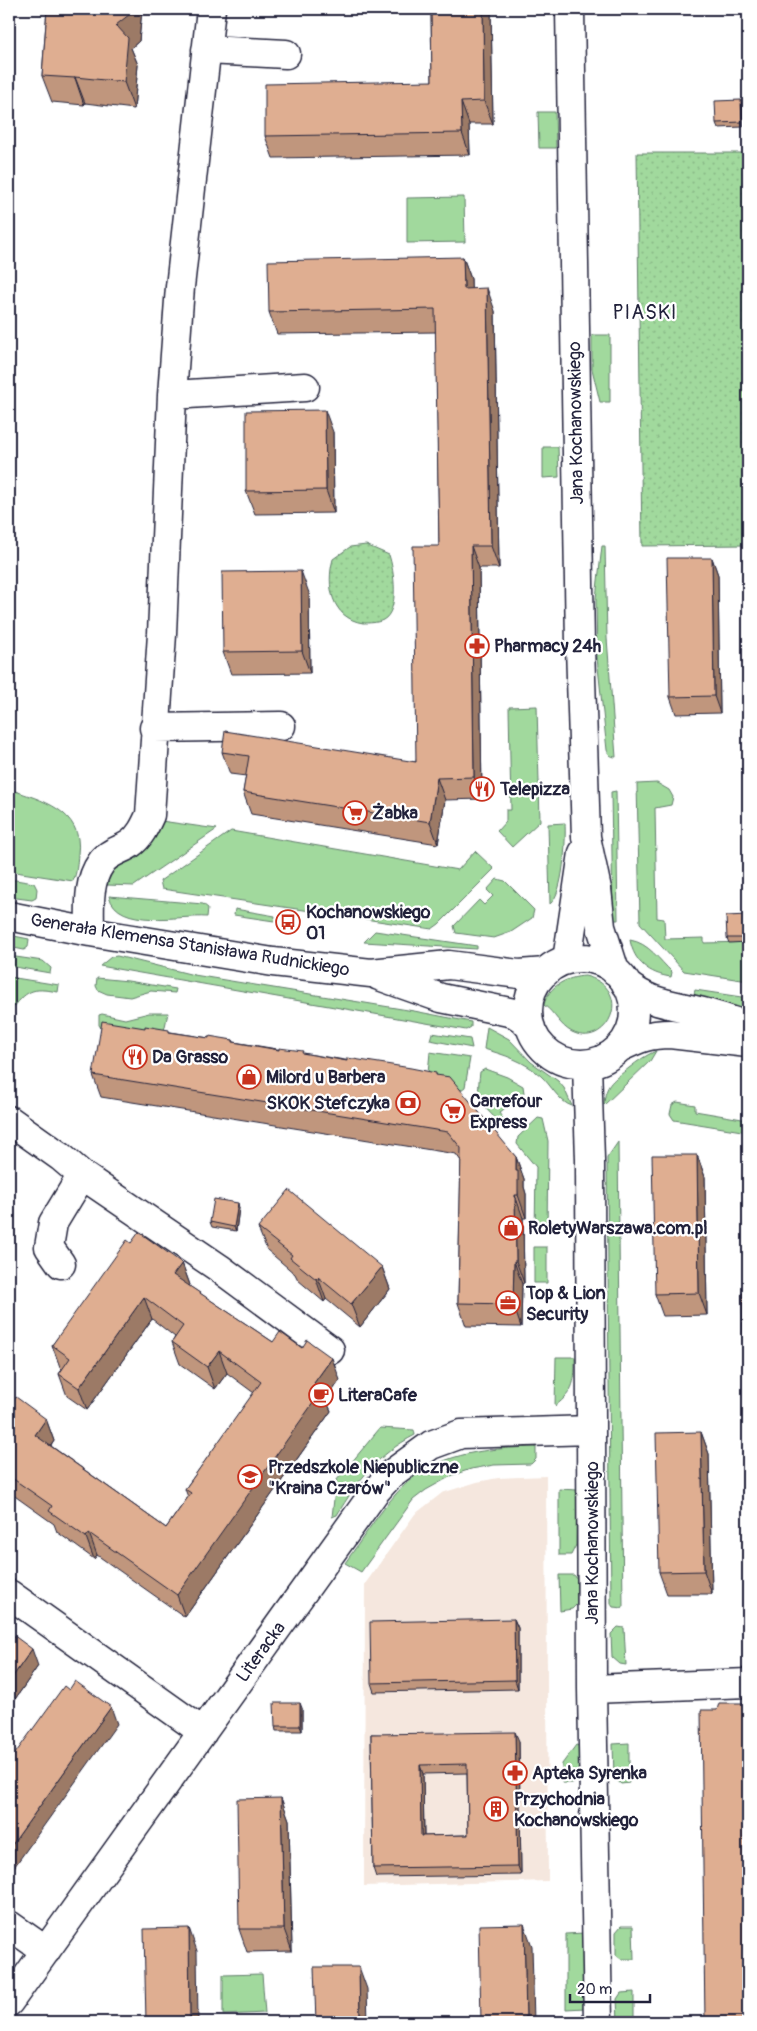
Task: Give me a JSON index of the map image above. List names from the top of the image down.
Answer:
{
  "streets": {
    "street": ["Jana Kochanowskiego", "Generała Klemensa Stanisława Rudnickiego", "Literacka"]
  },
  "crossings": [
    ["Jana Kochanowskiego", "Generała Klemensa Stanisława Rudnickiego"],
    ["Jana Kochanowskiego", "Literacka"]
  ],
  "districts": ["PIASKI"],
  "places": {
    "pharmacy": ["Pharmacy 24h", "Apteka Syrenka"],
    "restaurant": ["Telepizza", "Da Grasso"],
    "supermarket": ["Żabka", "Carrefour Express"],
    "bus stop": ["Kochanowskiego 01"],
    "shop": ["Milord u Barbera", "RoletyWarszawa.com.pl"],
    "bank": ["SKOK Stefczyka"],
    "office": ["Top & Lion Security"],
    "cafe": ["LiteraCafe"],
    "school or university": ["Przedszkole Niepubliczne \"Kraina Czarów\""],
    "building": ["Przychodnia Kochanowskiego"]
  },
  "scale_bar": "20 m"
}
